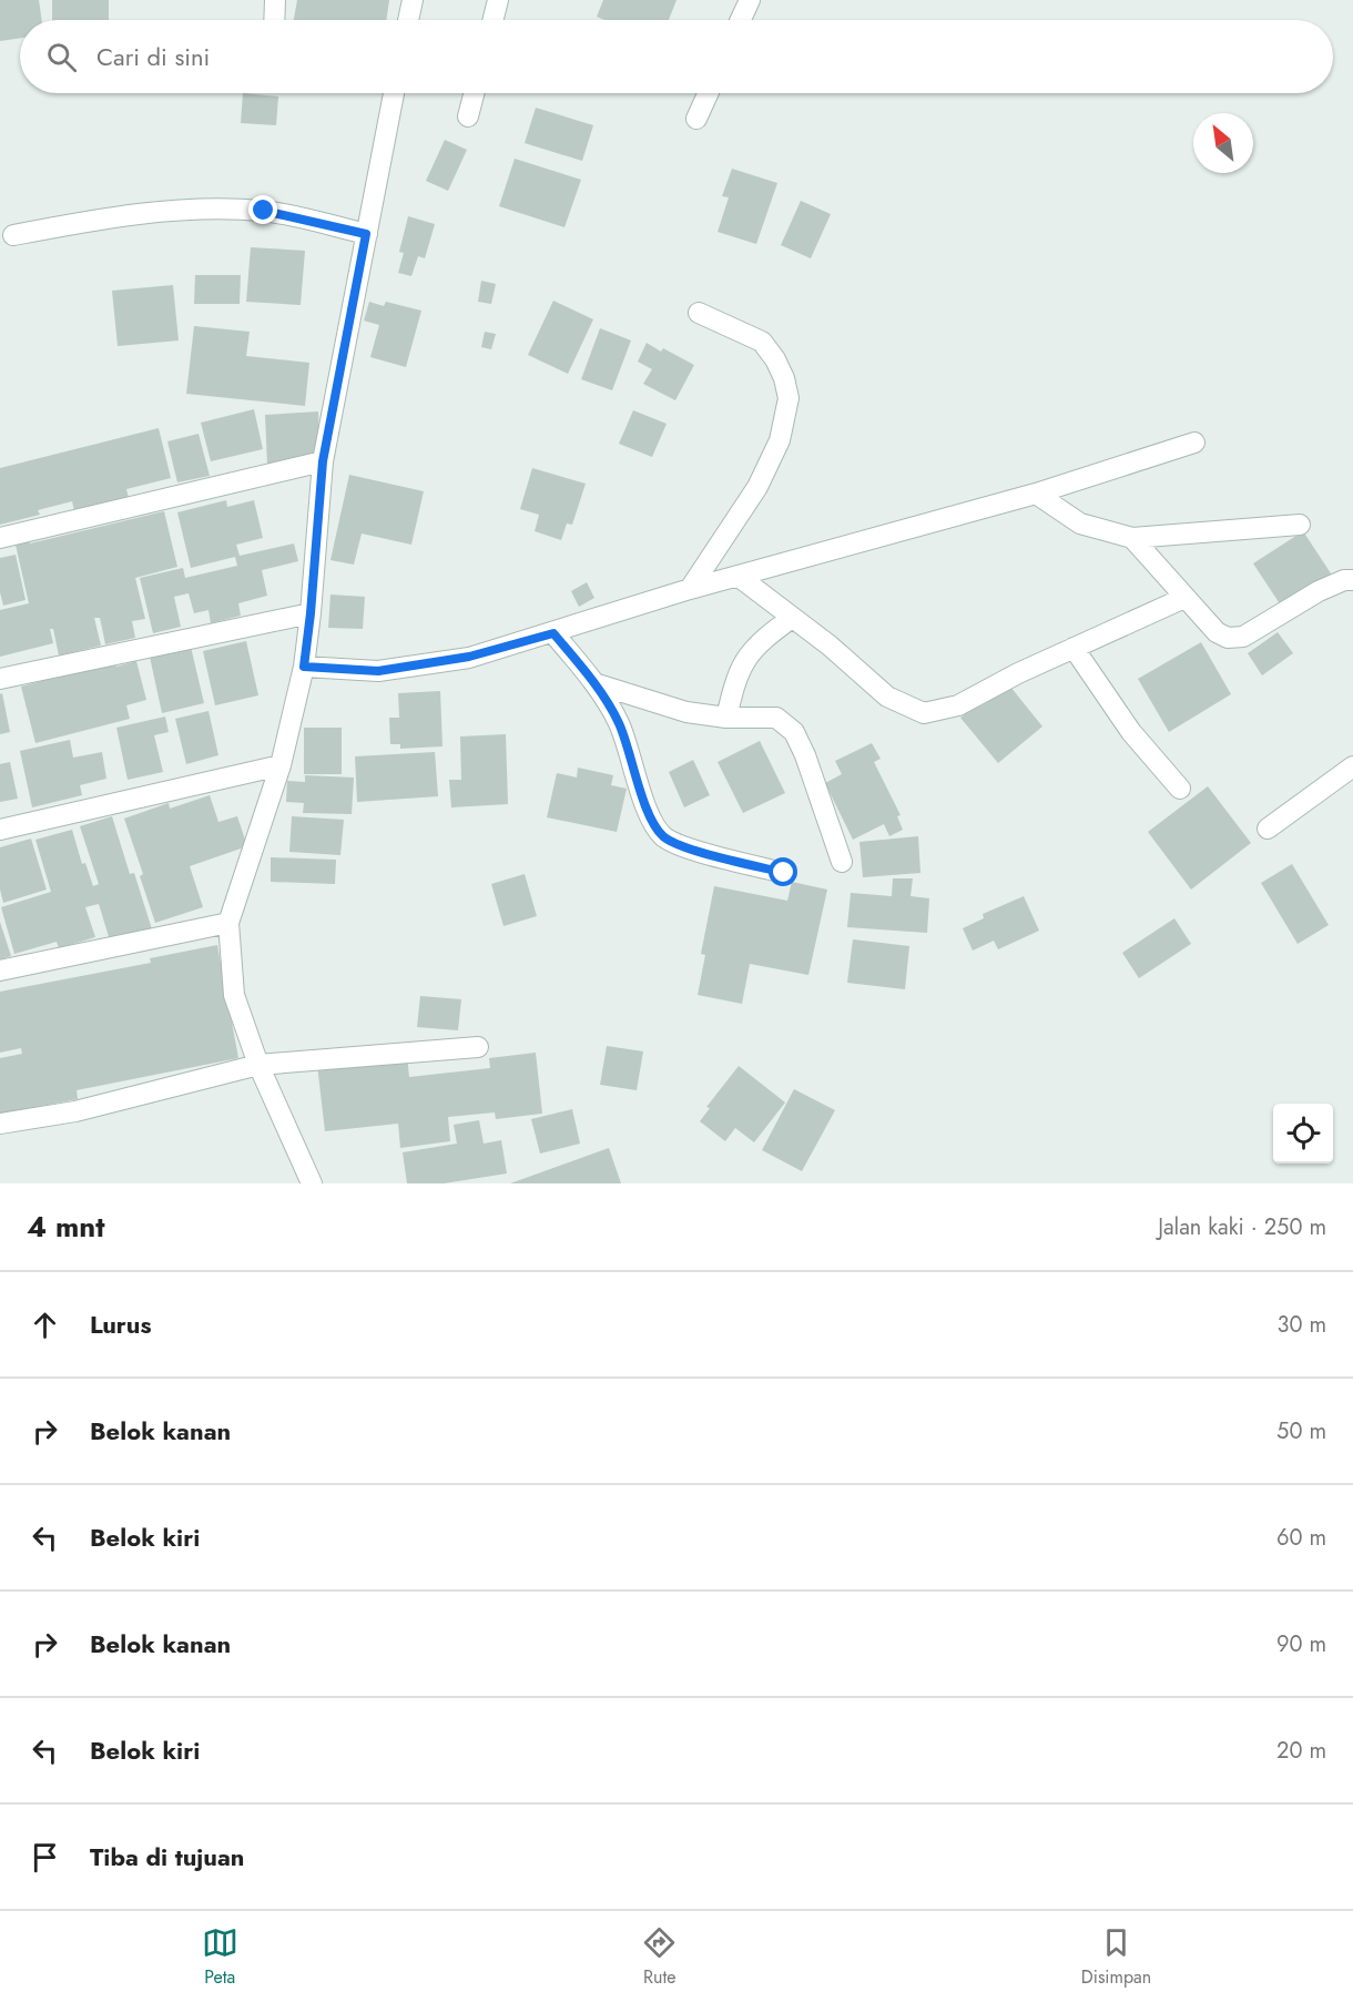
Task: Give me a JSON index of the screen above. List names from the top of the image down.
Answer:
{
  "north": "top left",
  "page": {
    "search": "Cari di sini",
    "heading": ["4 mnt", "Jalan kaki · 250 m"],
    "list": [
      ["Lurus", "30 m"],
      ["Belok kanan", "50 m"],
      ["Belok kiri", "60 m"],
      ["Belok kanan", "90 m"],
      ["Belok kiri", "20 m"],
      "Tiba di tujuan"
    ],
    "nav": ["Peta", "Rute", "Disimpan"]
  }
}
